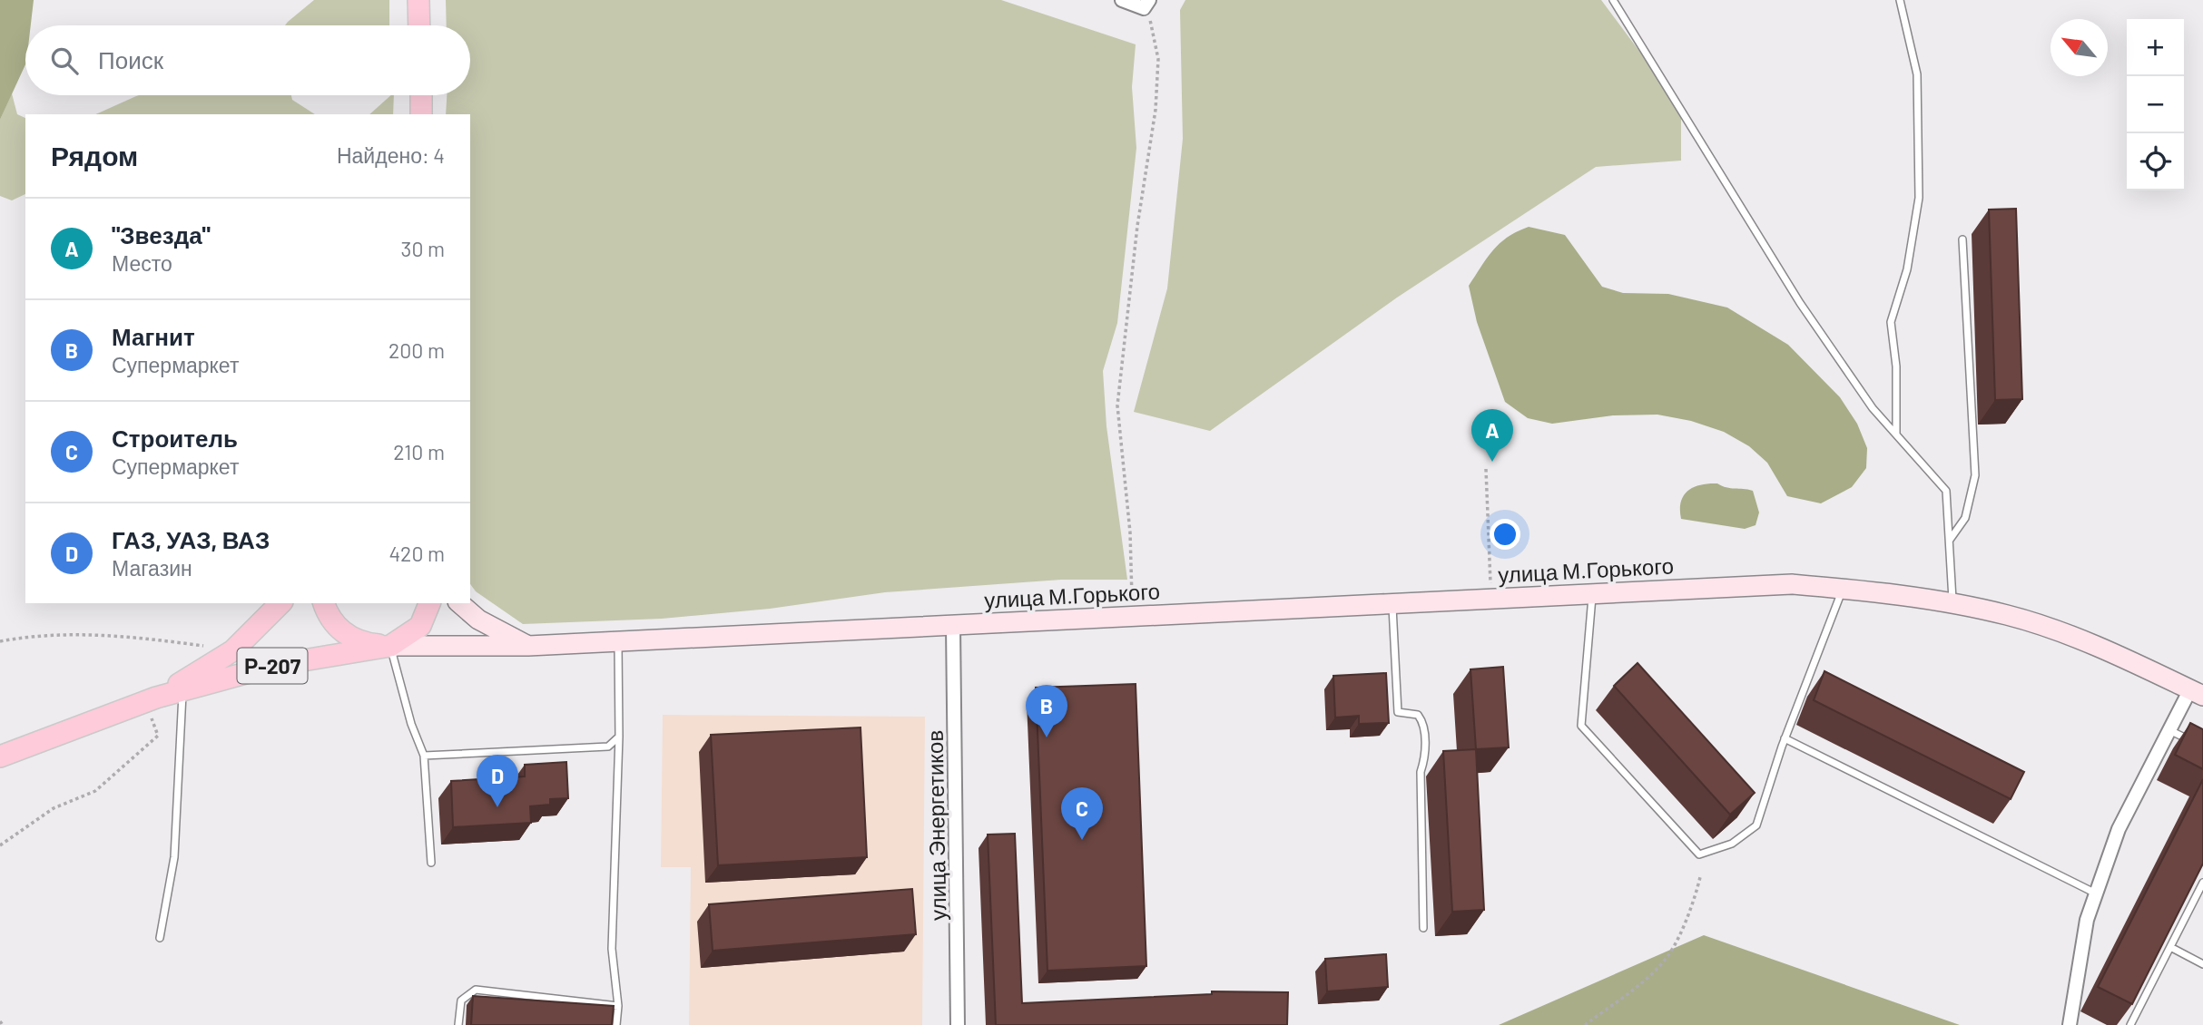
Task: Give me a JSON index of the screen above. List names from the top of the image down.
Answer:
{
  "streets": {
    "main road": ["улица М.Горького", "Р-207"],
    "street": ["улица Энергетиков"]
  },
  "crossings": [
    ["улица М.Горького", "Р-207"],
    ["улица М.Горького", "улица Энергетиков"]
  ],
  "north": "top left",
  "page": {
    "map_buttons": ["+", "−"],
    "search": "Поиск",
    "heading": ["Рядом", "Найдено: 4"],
    "list": [
      {
        "mark": "A",
        "name": "\"Звезда\"",
        "note": "Место",
        "value": "30 m"
      },
      {
        "mark": "B",
        "name": "Магнит",
        "note": "Супермаркет",
        "value": "200 m"
      },
      {
        "mark": "C",
        "name": "Строитель",
        "note": "Супермаркет",
        "value": "210 m"
      },
      {
        "mark": "D",
        "name": "ГАЗ, УАЗ, ВАЗ",
        "note": "Магазин",
        "value": "420 m"
      }
    ],
    "pins": [
      "A",
      "B",
      "D",
      "C"
    ]
  }
}
